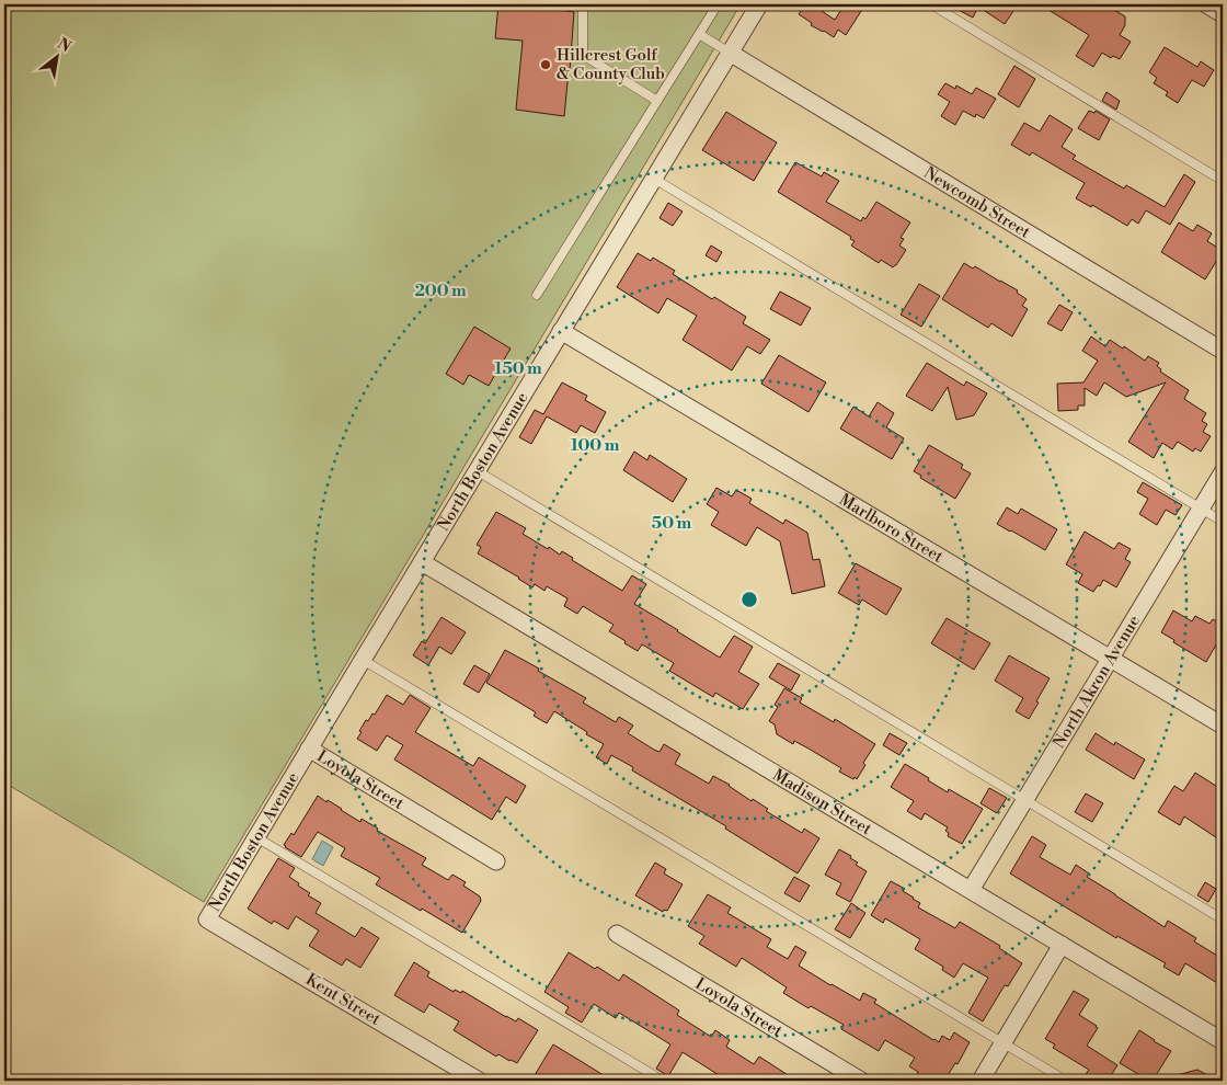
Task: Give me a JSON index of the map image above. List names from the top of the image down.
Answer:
{
  "streets": {
    "street": [
      "Newcomb Street",
      "North Boston Avenue",
      "Marlboro Street",
      "North Akron Avenue",
      "Loyola Street",
      "Madison Street",
      "Kent Street"
    ]
  },
  "crossings": [
    ["Newcomb Street", "North Boston Avenue"],
    ["North Boston Avenue", "Marlboro Street"],
    ["North Boston Avenue", "Loyola Street"],
    ["North Boston Avenue", "Madison Street"],
    ["North Boston Avenue", "Kent Street"],
    ["Marlboro Street", "North Akron Avenue"],
    ["North Akron Avenue", "Madison Street"]
  ],
  "places": ["Hillcrest Golf & County Club"],
  "north": "top right",
  "rings": [
    "200 m",
    "150 m",
    "100 m",
    "50 m"
  ]
}
